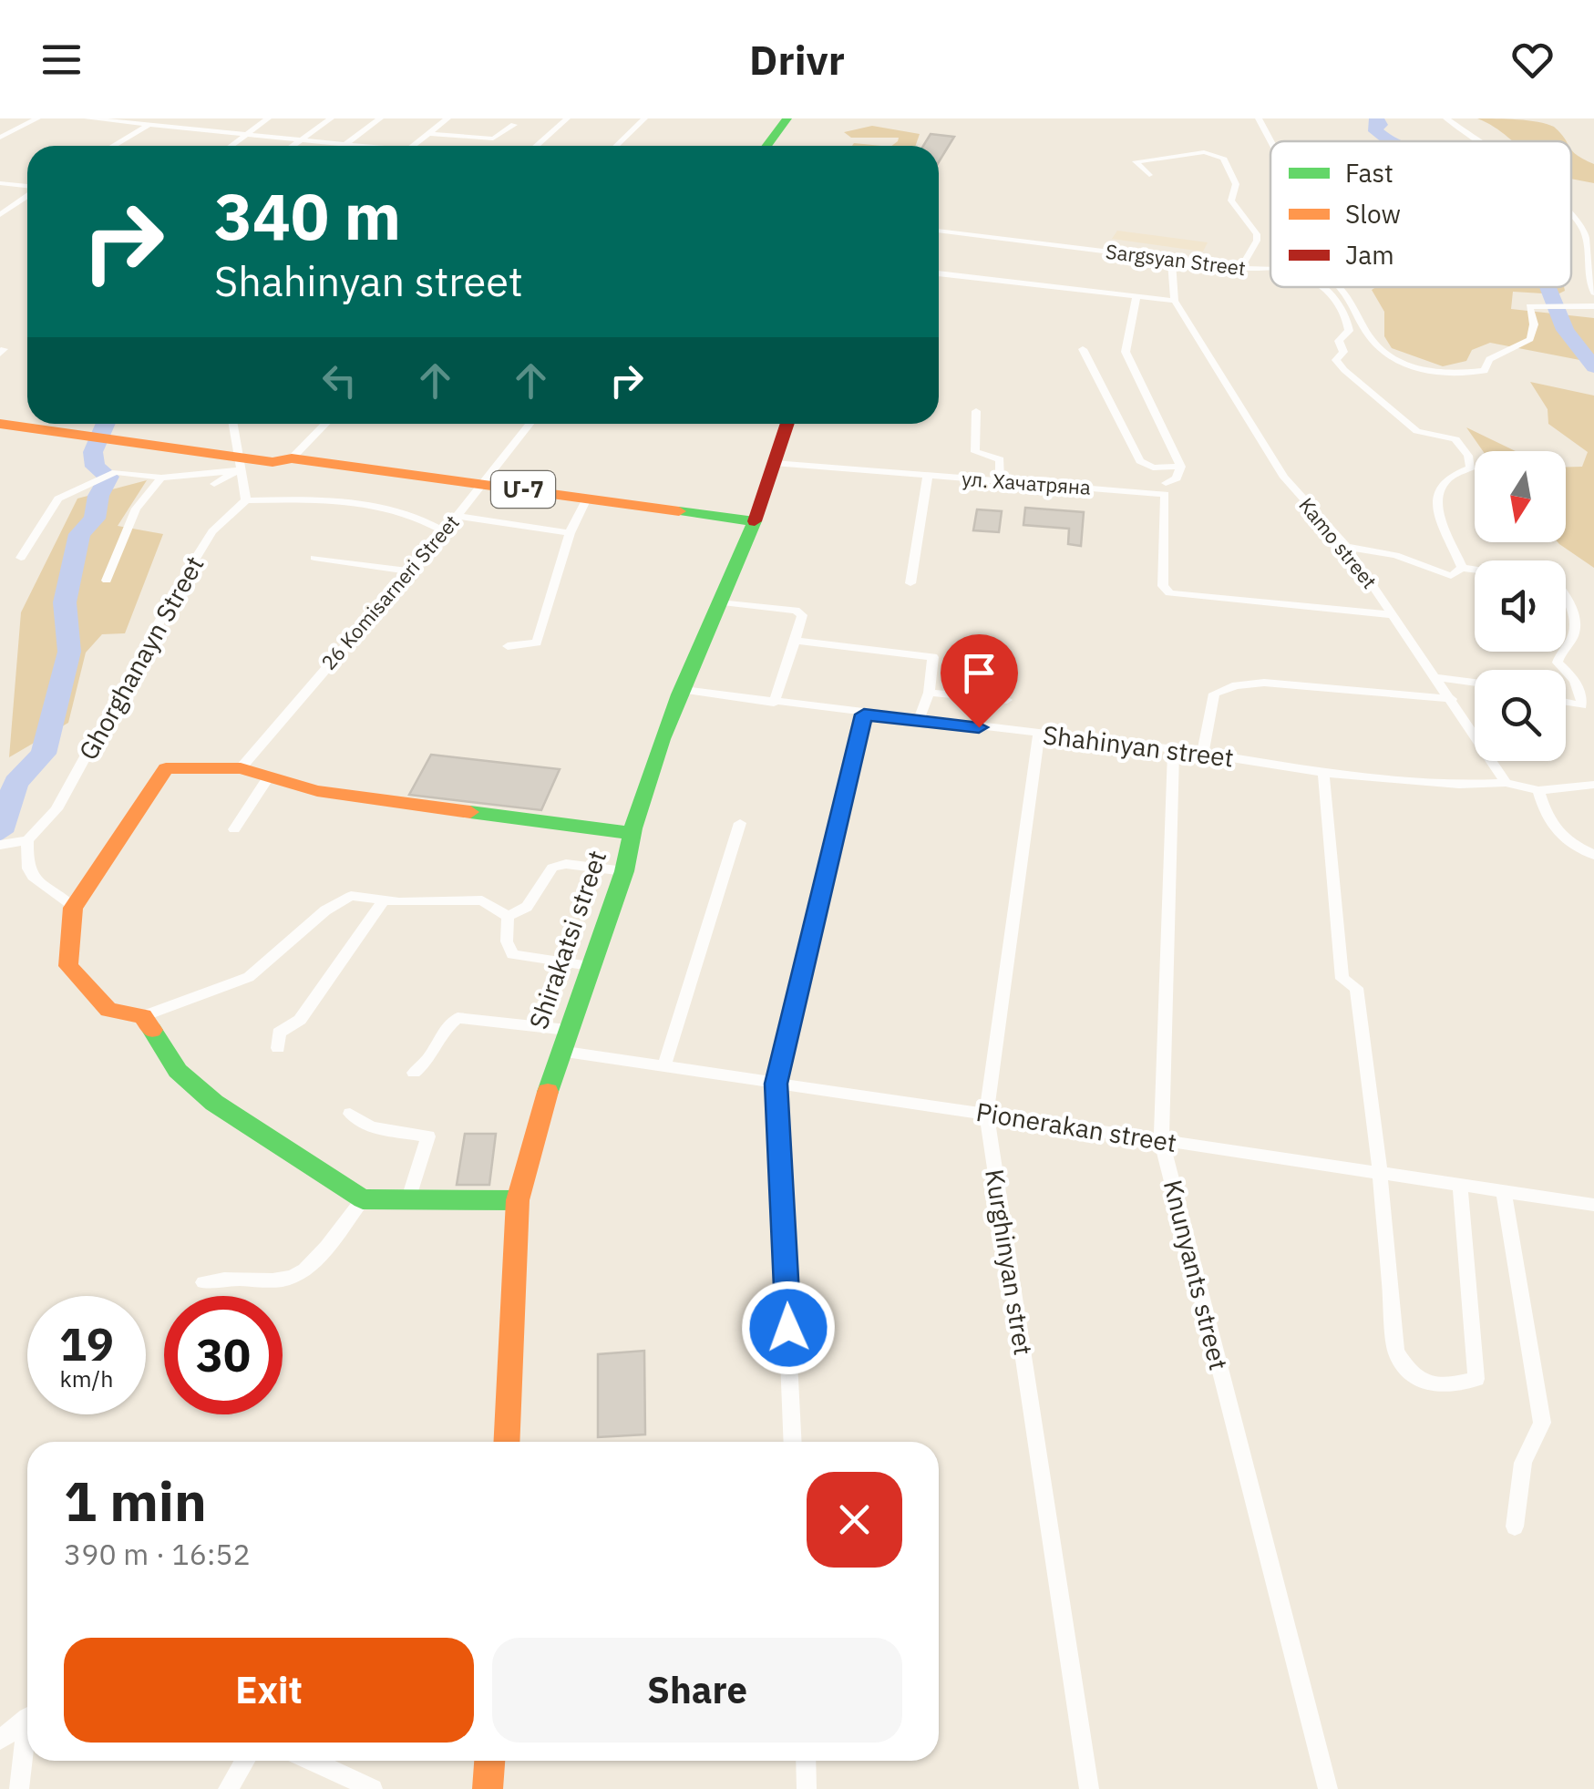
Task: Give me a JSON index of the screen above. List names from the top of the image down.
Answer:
{
  "streets": {
    "main road": ["Մ-7", "Shirakatsi street"],
    "street": [
      "Sargsyan Street",
      "ул. Хачатряна",
      "Kamo street",
      "26 Komisarneri Street",
      "Ghorghanayn Street",
      "Shahinyan street",
      "Pionerakan street",
      "Kurghinyan stret",
      "Knunyants street"
    ]
  },
  "crossings": [
    ["ул. Хачатряна", "Shirakatsi street"],
    ["Մ-7", "26 Komisarneri Street"],
    ["Մ-7", "Shirakatsi street"],
    ["Kamo street", "Shahinyan street"],
    ["Shahinyan street", "Shirakatsi street"],
    ["Shahinyan street", "Kurghinyan stret"],
    ["Shahinyan street", "Knunyants street"],
    ["Shirakatsi street", "Pionerakan street"],
    ["Pionerakan street", "Kurghinyan stret"],
    ["Pionerakan street", "Knunyants street"]
  ],
  "legend": ["Fast", "Slow", "Jam"],
  "north": "bottom",
  "page": {
    "header": "Drivr",
    "turn": ["340 m", "Shahinyan street"],
    "speed": "19 km/h",
    "limit": "30",
    "heading": ["1 min", "390 m · 16:52"],
    "buttons": ["Exit", "Share"]
  }
}
